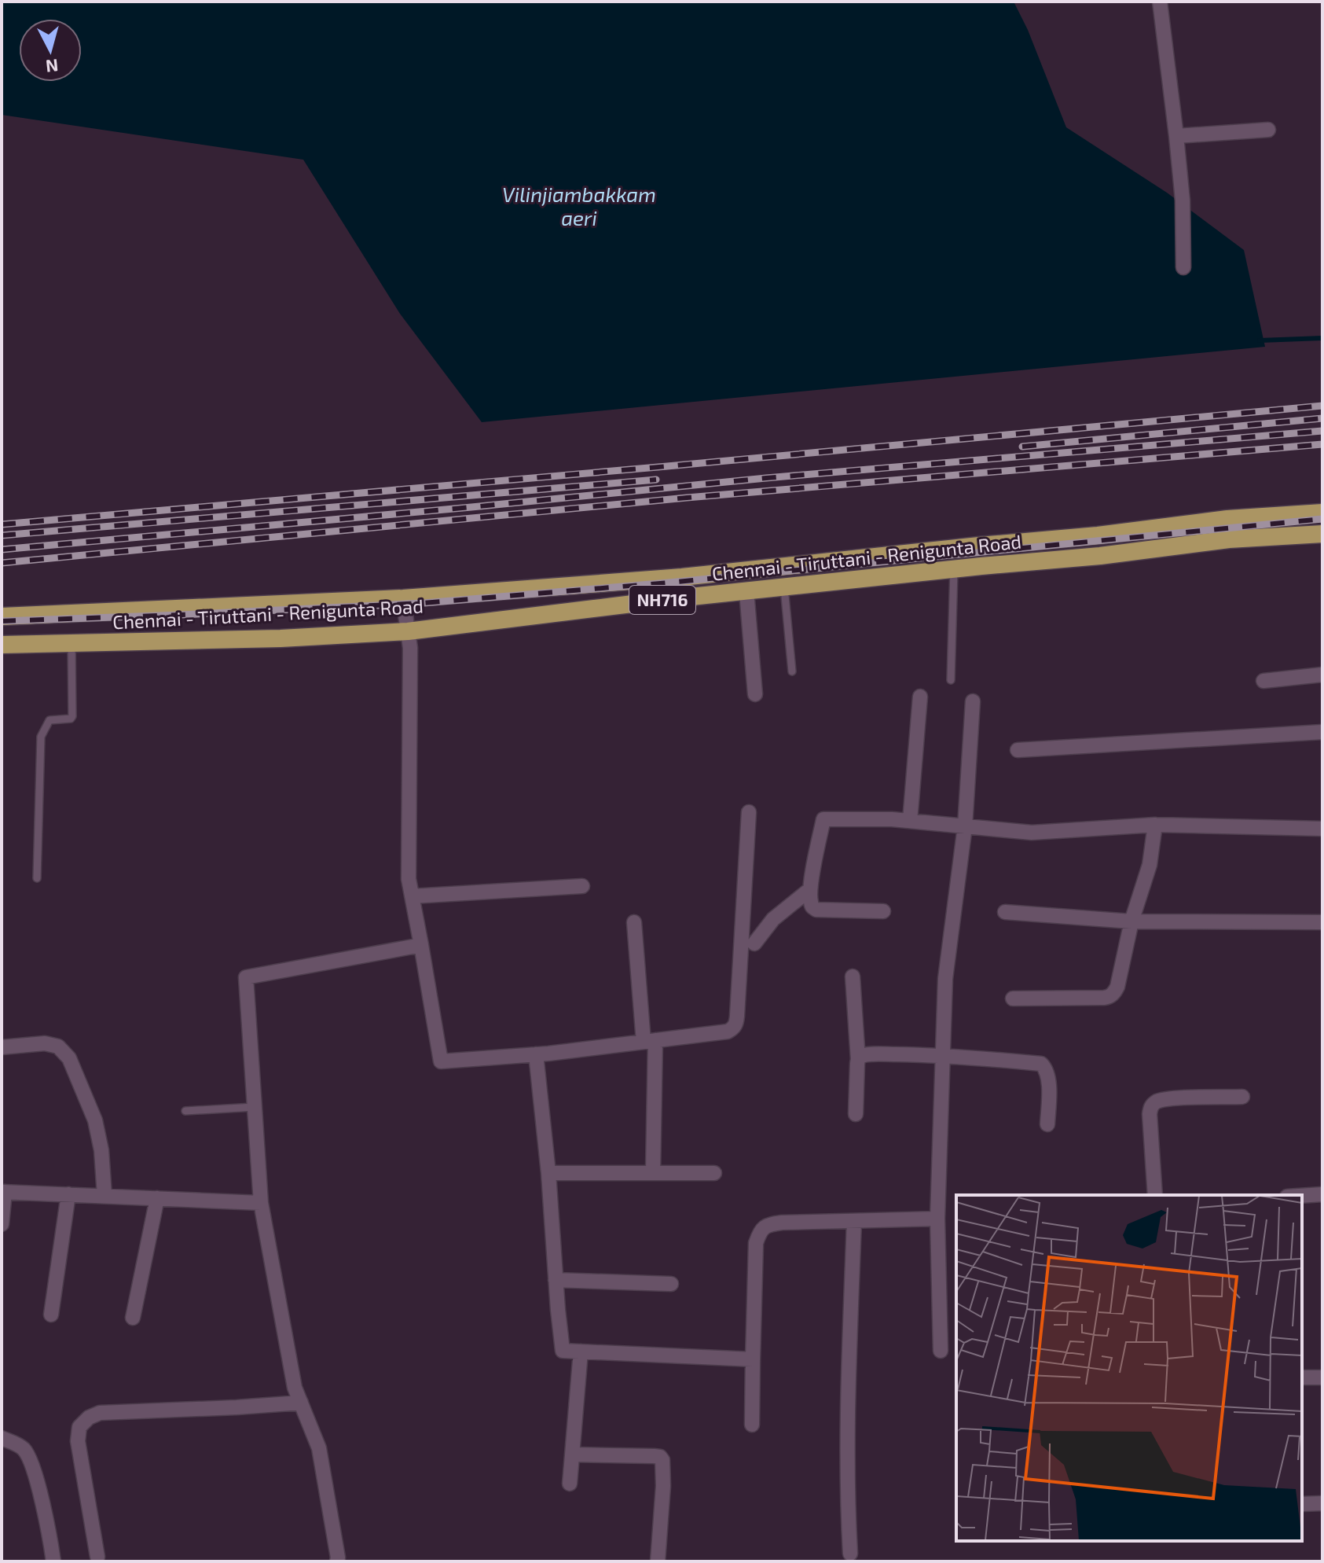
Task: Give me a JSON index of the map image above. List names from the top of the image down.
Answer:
{
  "streets": {
    "highway": ["Chennai - Tiruttani - Renigunta Road", "NH716"]
  },
  "water": ["Vilinjiambakkam aeri"],
  "north": "bottom"
}
